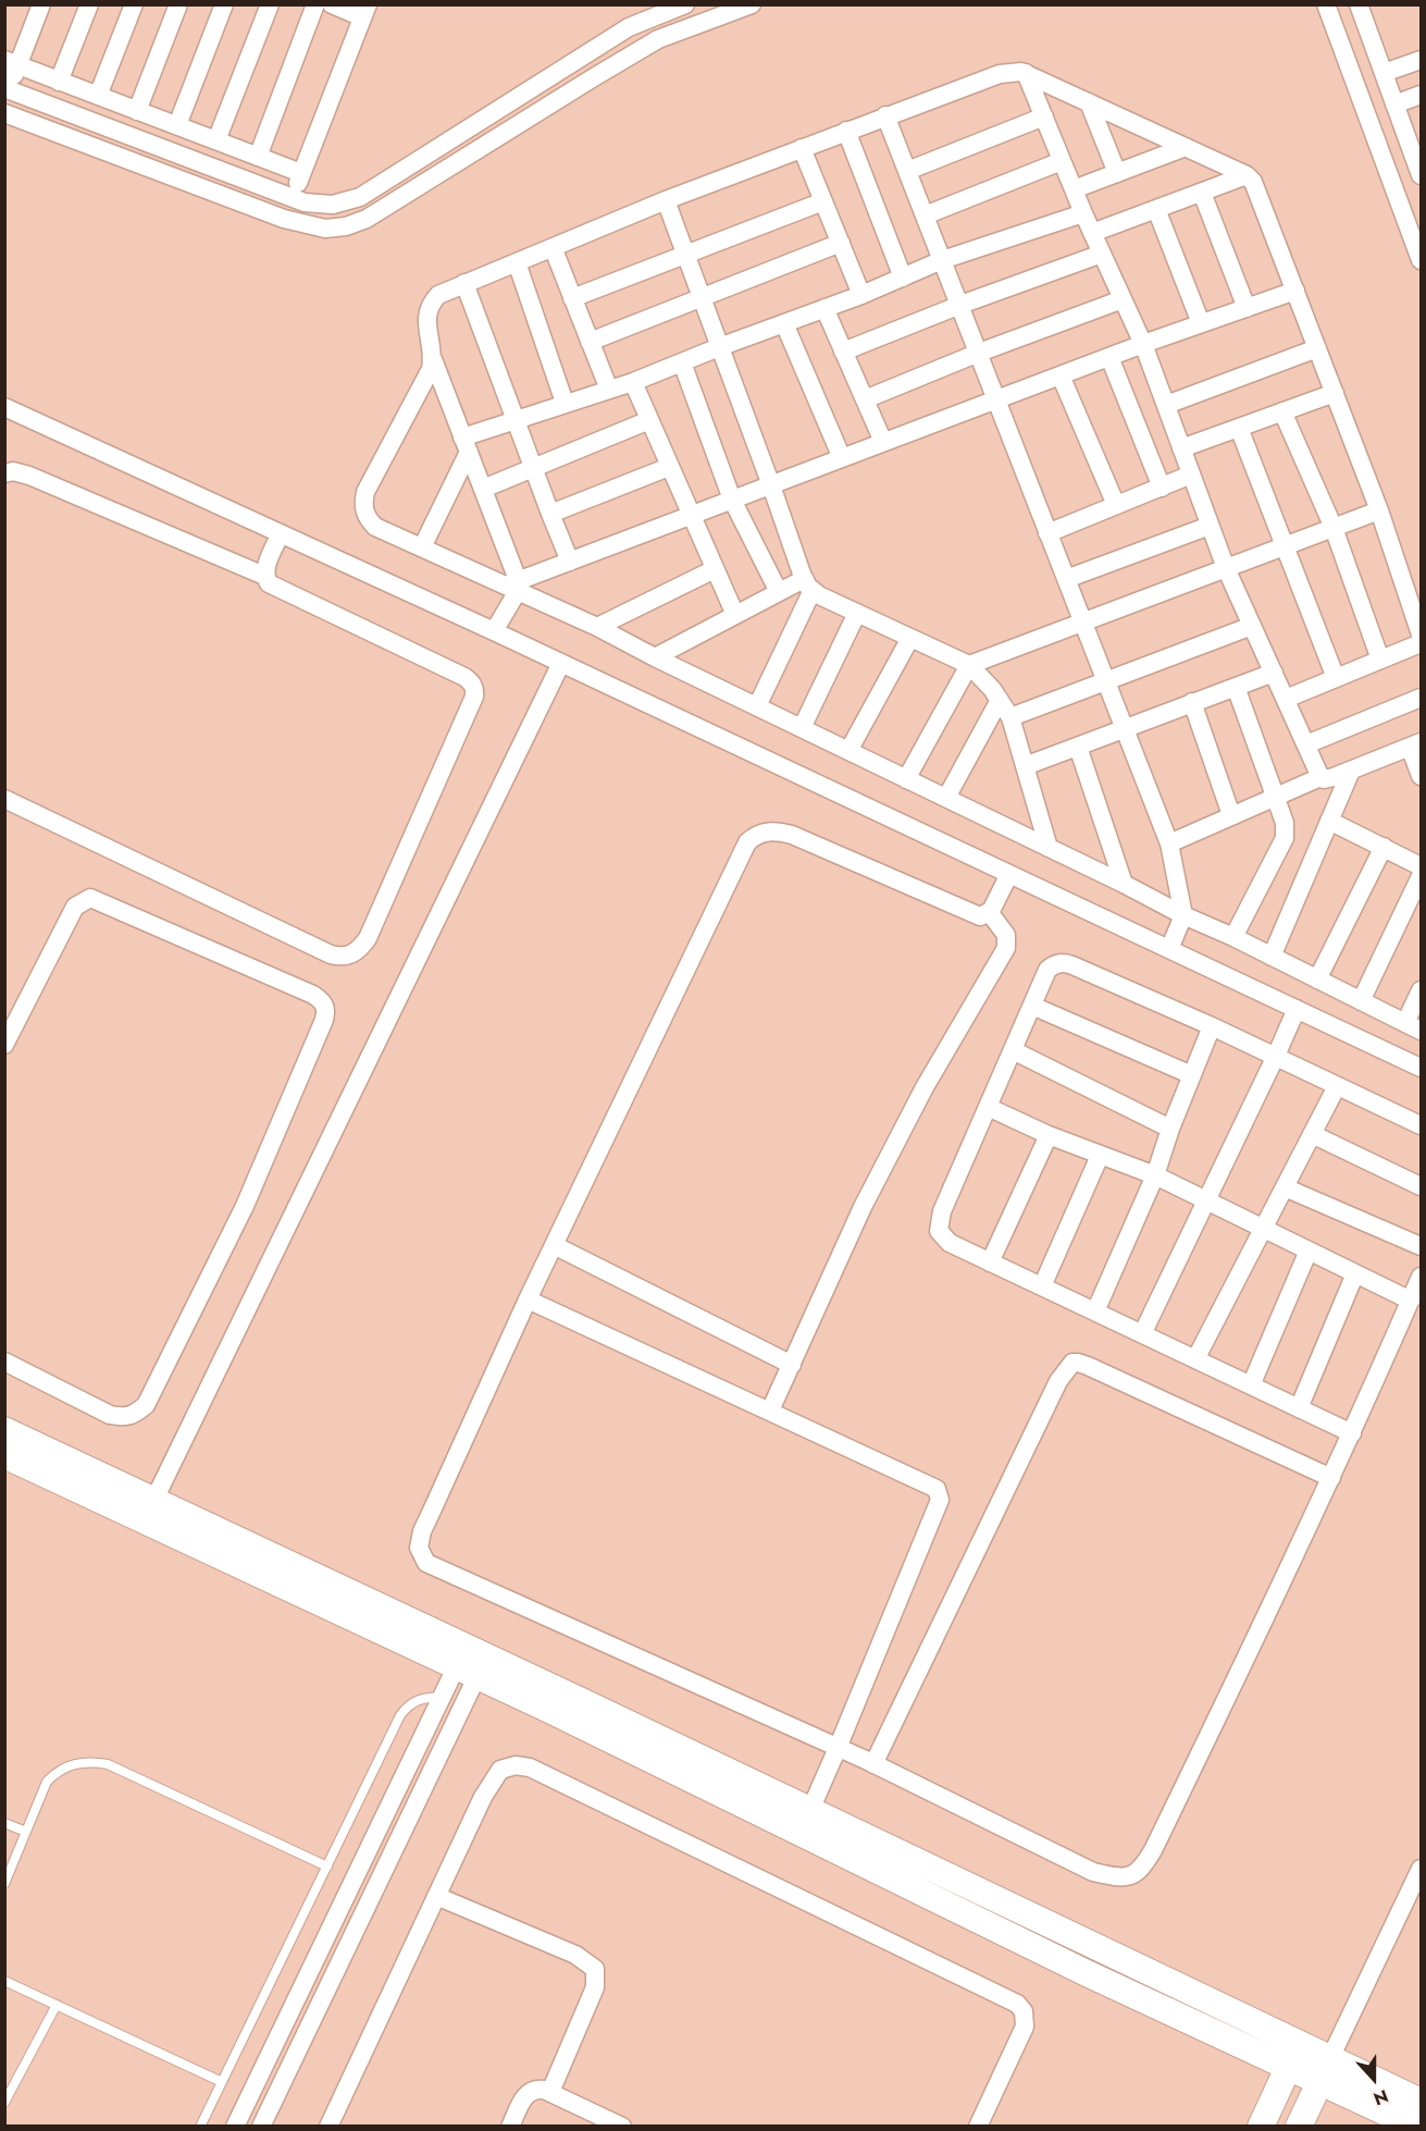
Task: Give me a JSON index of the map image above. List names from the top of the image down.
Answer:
{
  "north": "bottom"
}
